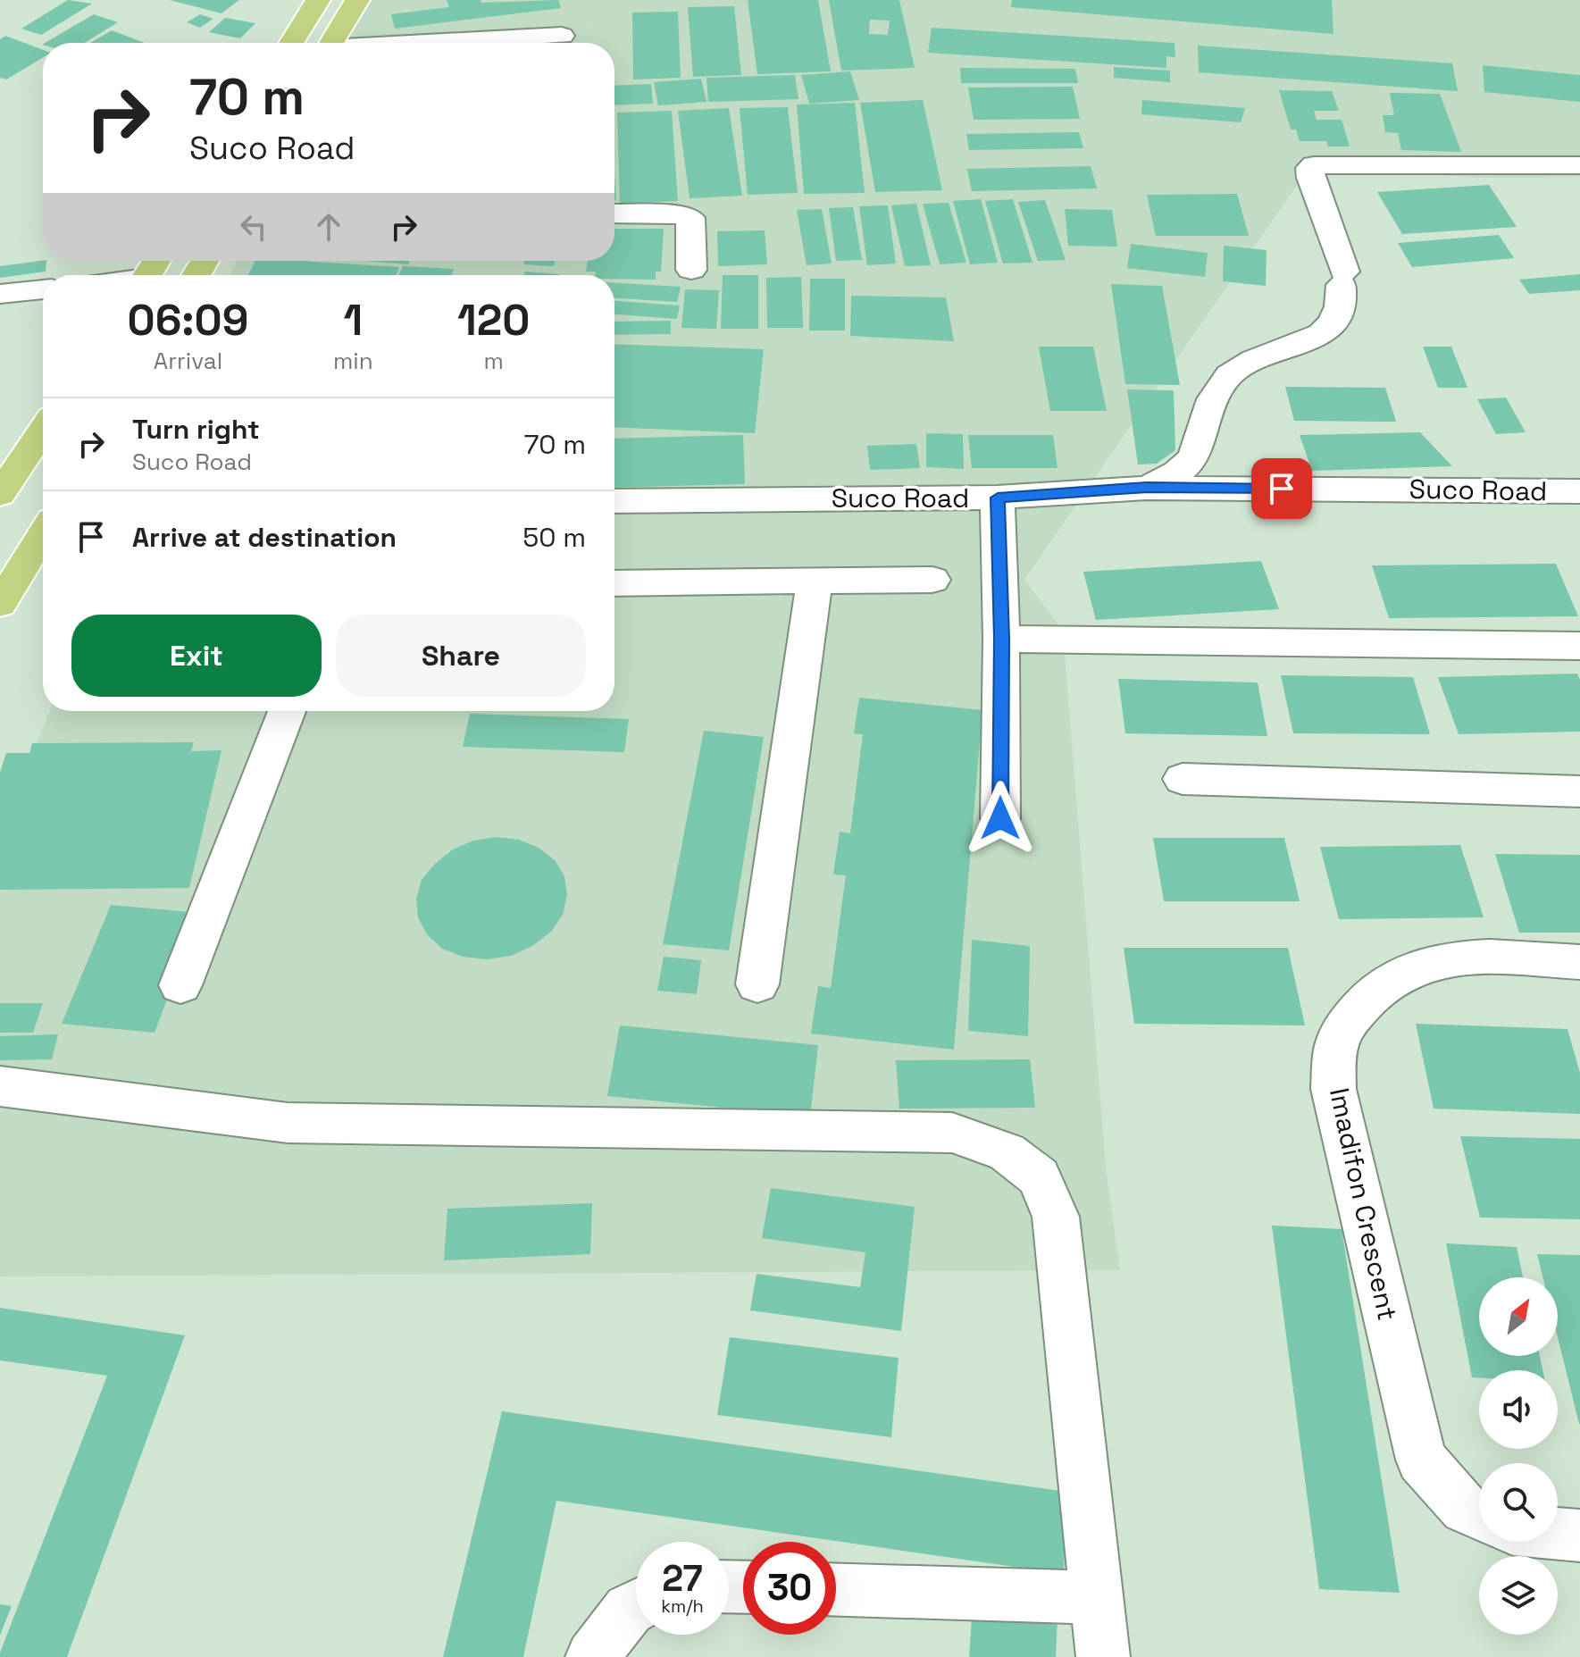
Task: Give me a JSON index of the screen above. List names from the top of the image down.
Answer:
{
  "streets": {
    "street": ["Suco Road", "Imadifon Crescent"]
  },
  "north": "top right",
  "page": {
    "turn": ["70 m", "Suco Road"],
    "eta": [
      "06:09",
      "Arrival",
      "1",
      "min",
      "120",
      "m"
    ],
    "list": [
      {
        "name": "Turn right",
        "note": "Suco Road",
        "value": "70 m"
      },
      {
        "name": "Arrive at destination",
        "value": "50 m"
      }
    ],
    "buttons": ["Exit", "Share"],
    "speed": "27 km/h",
    "limit": "30"
  }
}
